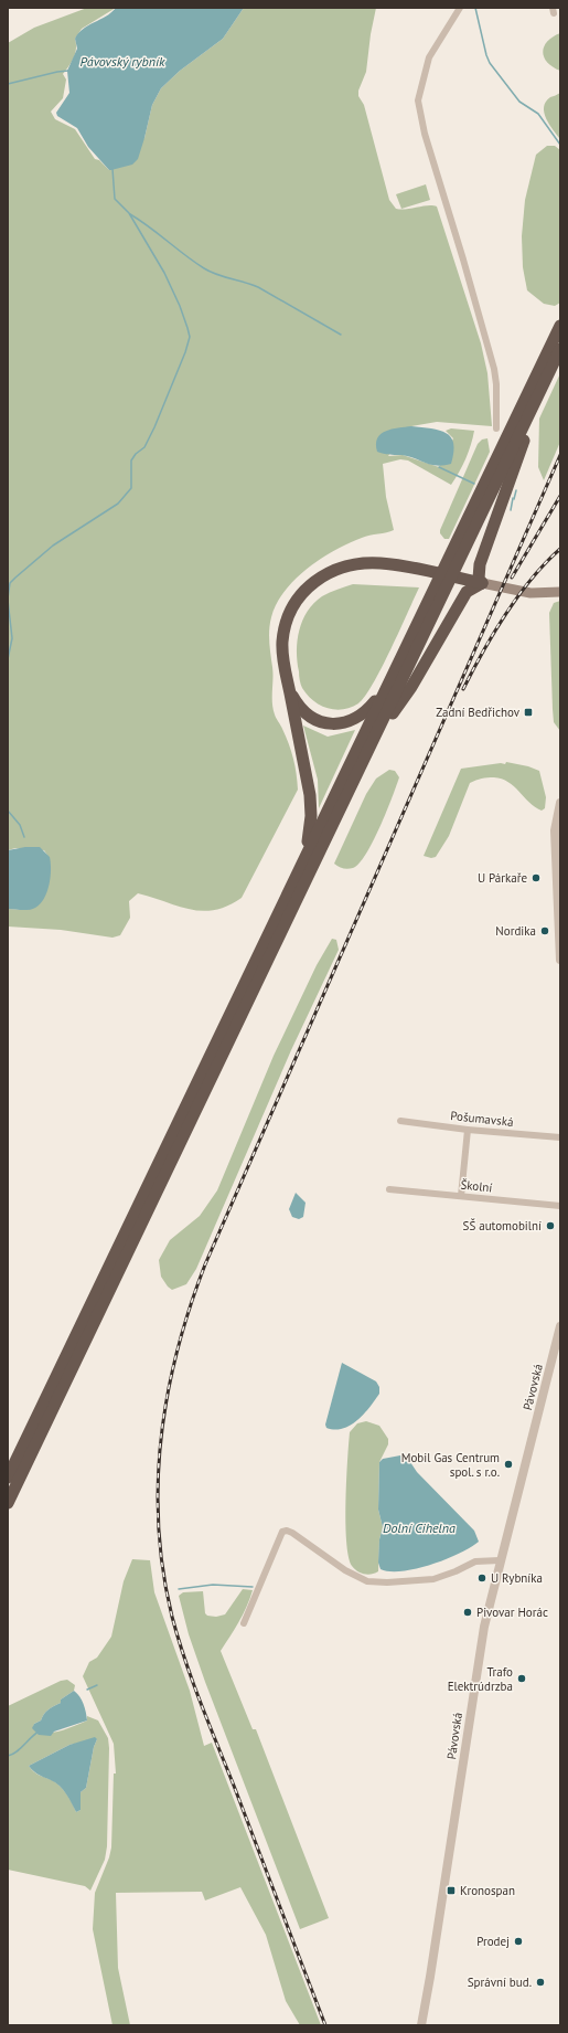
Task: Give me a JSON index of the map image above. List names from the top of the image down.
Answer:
{
  "streets": {
    "street": ["Pošumavská", "Školní", "Pávovská"]
  },
  "water": ["Pávovský rybník", "Dolní Cihelna"],
  "places": {
    "transit": ["Zadní Bedřichov", "Kronospan"],
    "other": [
      "U Párkaře",
      "Nordika",
      "SŠ automobilní",
      "Mobil Gas Centrum spol. s r.o.",
      "U Rybníka",
      "Pivovar Horác",
      "Trafo Elektrúdrzba",
      "Prodej",
      "Správní bud."
    ]
  }
}
